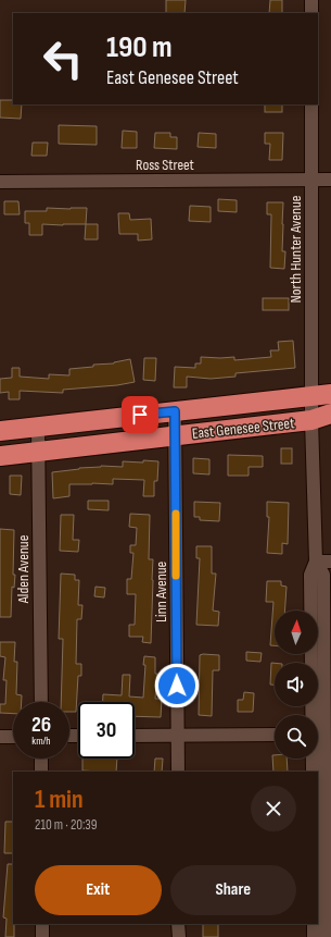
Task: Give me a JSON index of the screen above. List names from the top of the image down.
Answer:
{
  "streets": {
    "highway": ["East Genesee Street"],
    "street": [
      "Ross Street",
      "North Hunter Avenue",
      "Alden Avenue",
      "Linn Avenue"
    ]
  },
  "crossings": [
    ["Ross Street", "North Hunter Avenue"],
    ["North Hunter Avenue", "East Genesee Street"],
    ["East Genesee Street", "Alden Avenue"],
    ["East Genesee Street", "Linn Avenue"]
  ],
  "north": "top",
  "page": {
    "turn": ["190 m", "East Genesee Street"],
    "speed": "26 km/h",
    "limit": "30",
    "heading": ["1 min", "210 m · 20:39"],
    "buttons": ["Exit", "Share"]
  }
}
